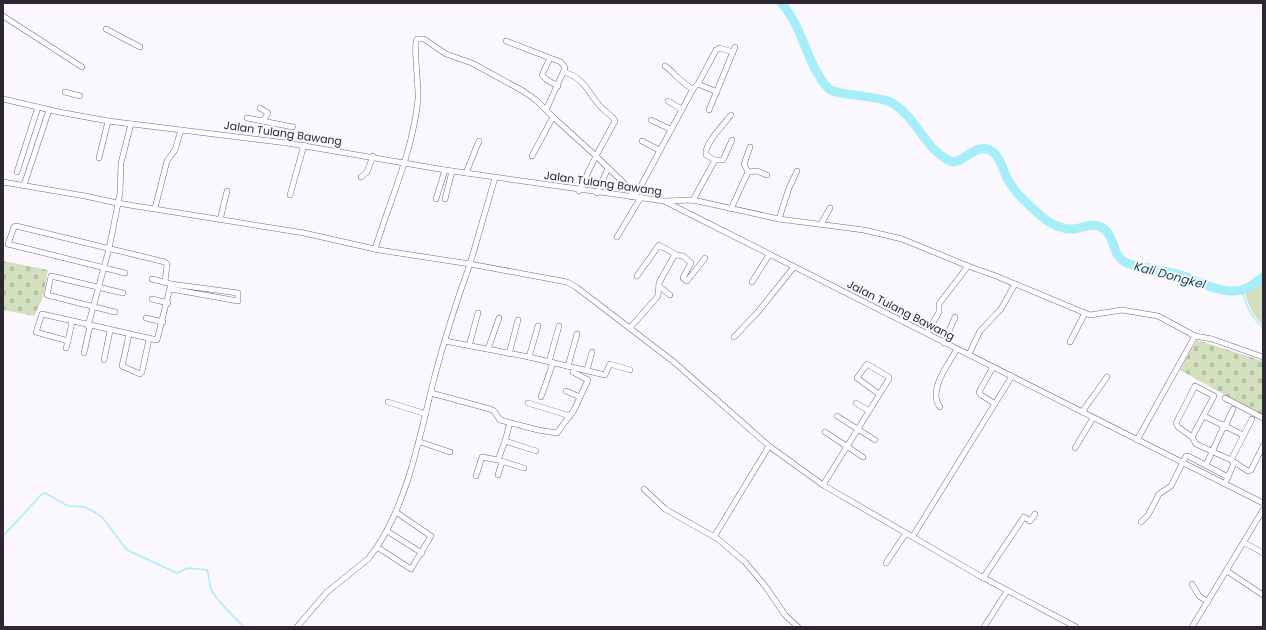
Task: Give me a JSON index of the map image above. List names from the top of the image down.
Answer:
{
  "streets": {
    "street": ["Jalan Tulang Bawang"]
  },
  "water": ["Kali Dongkel"]
}
